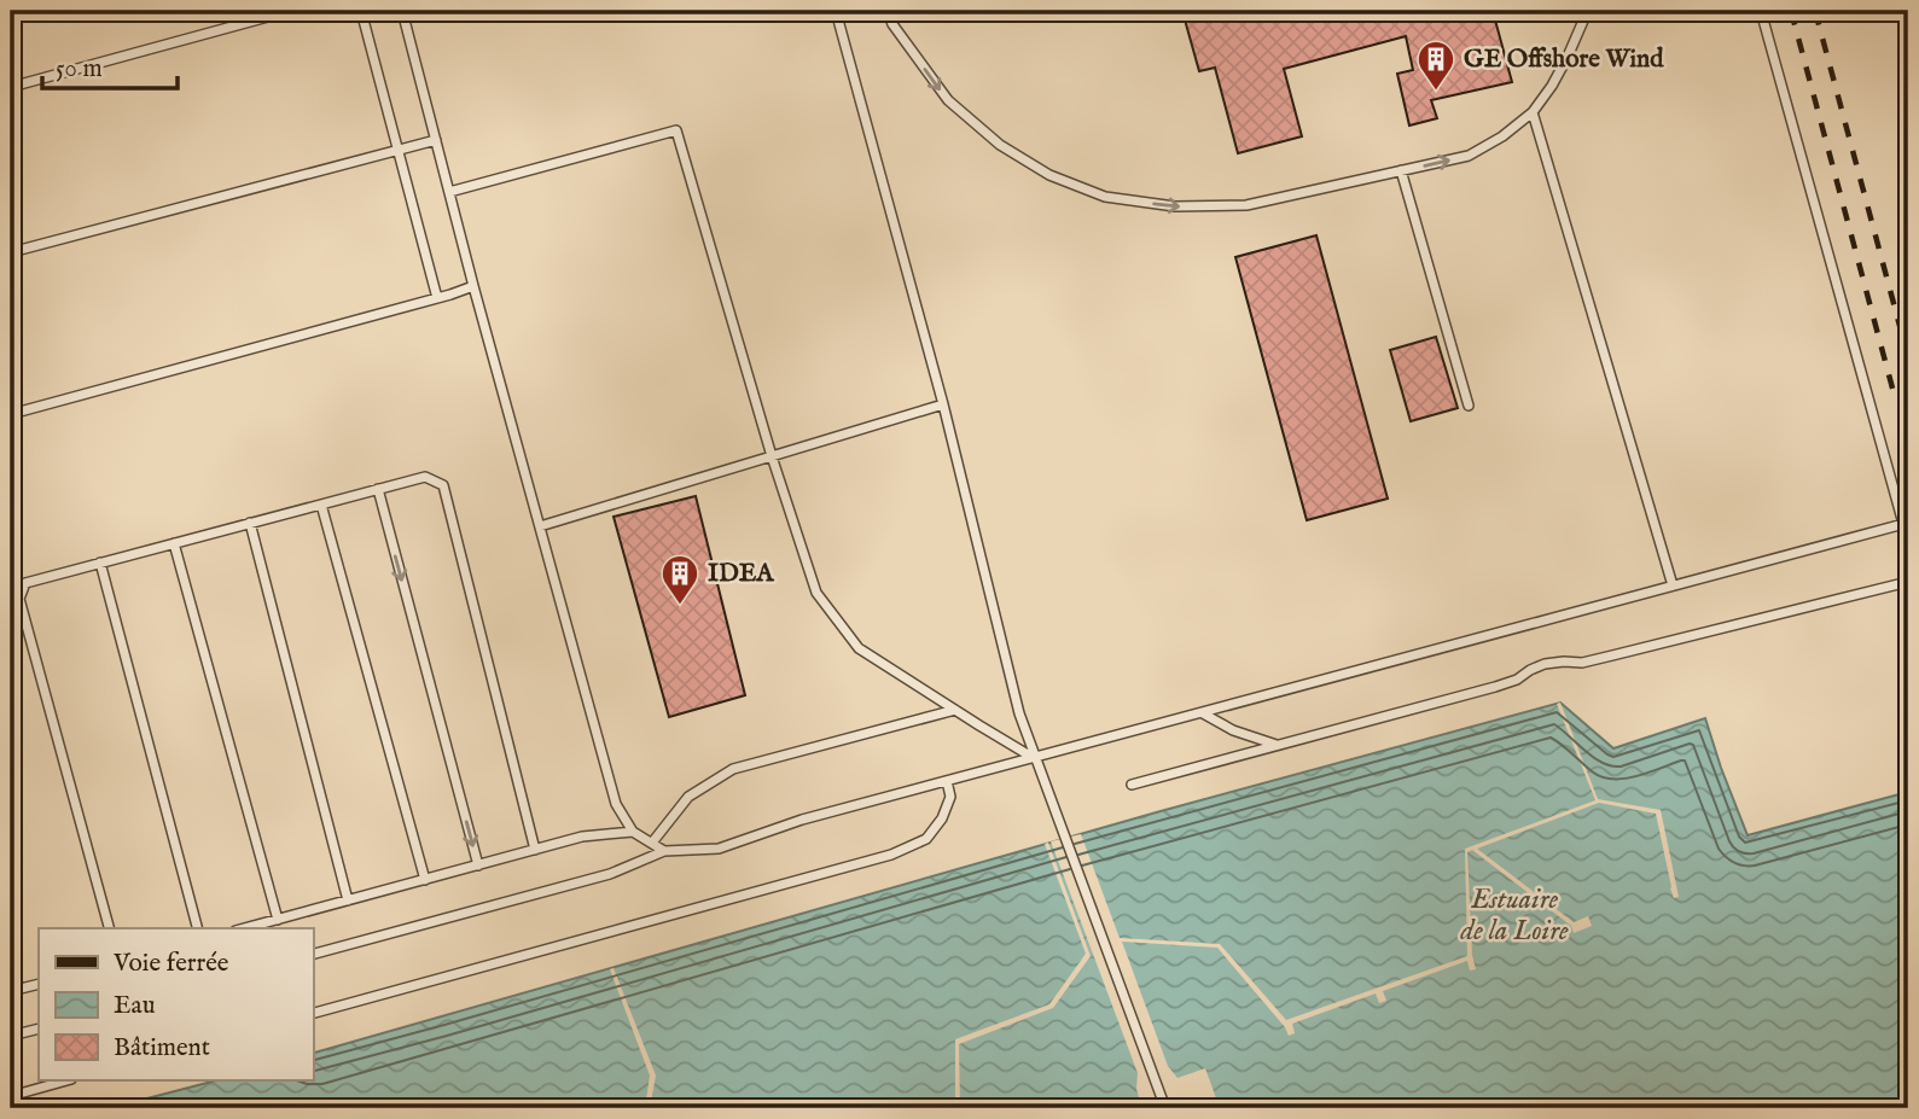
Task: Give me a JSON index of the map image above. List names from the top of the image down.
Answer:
{
  "water": ["Estuaire de la Loire"],
  "places": {
    "building": ["GE Offshore Wind", "IDEA"]
  },
  "legend": ["Voie ferrée", "Eau", "Bâtiment"],
  "scale_bar": "50 m"
}
